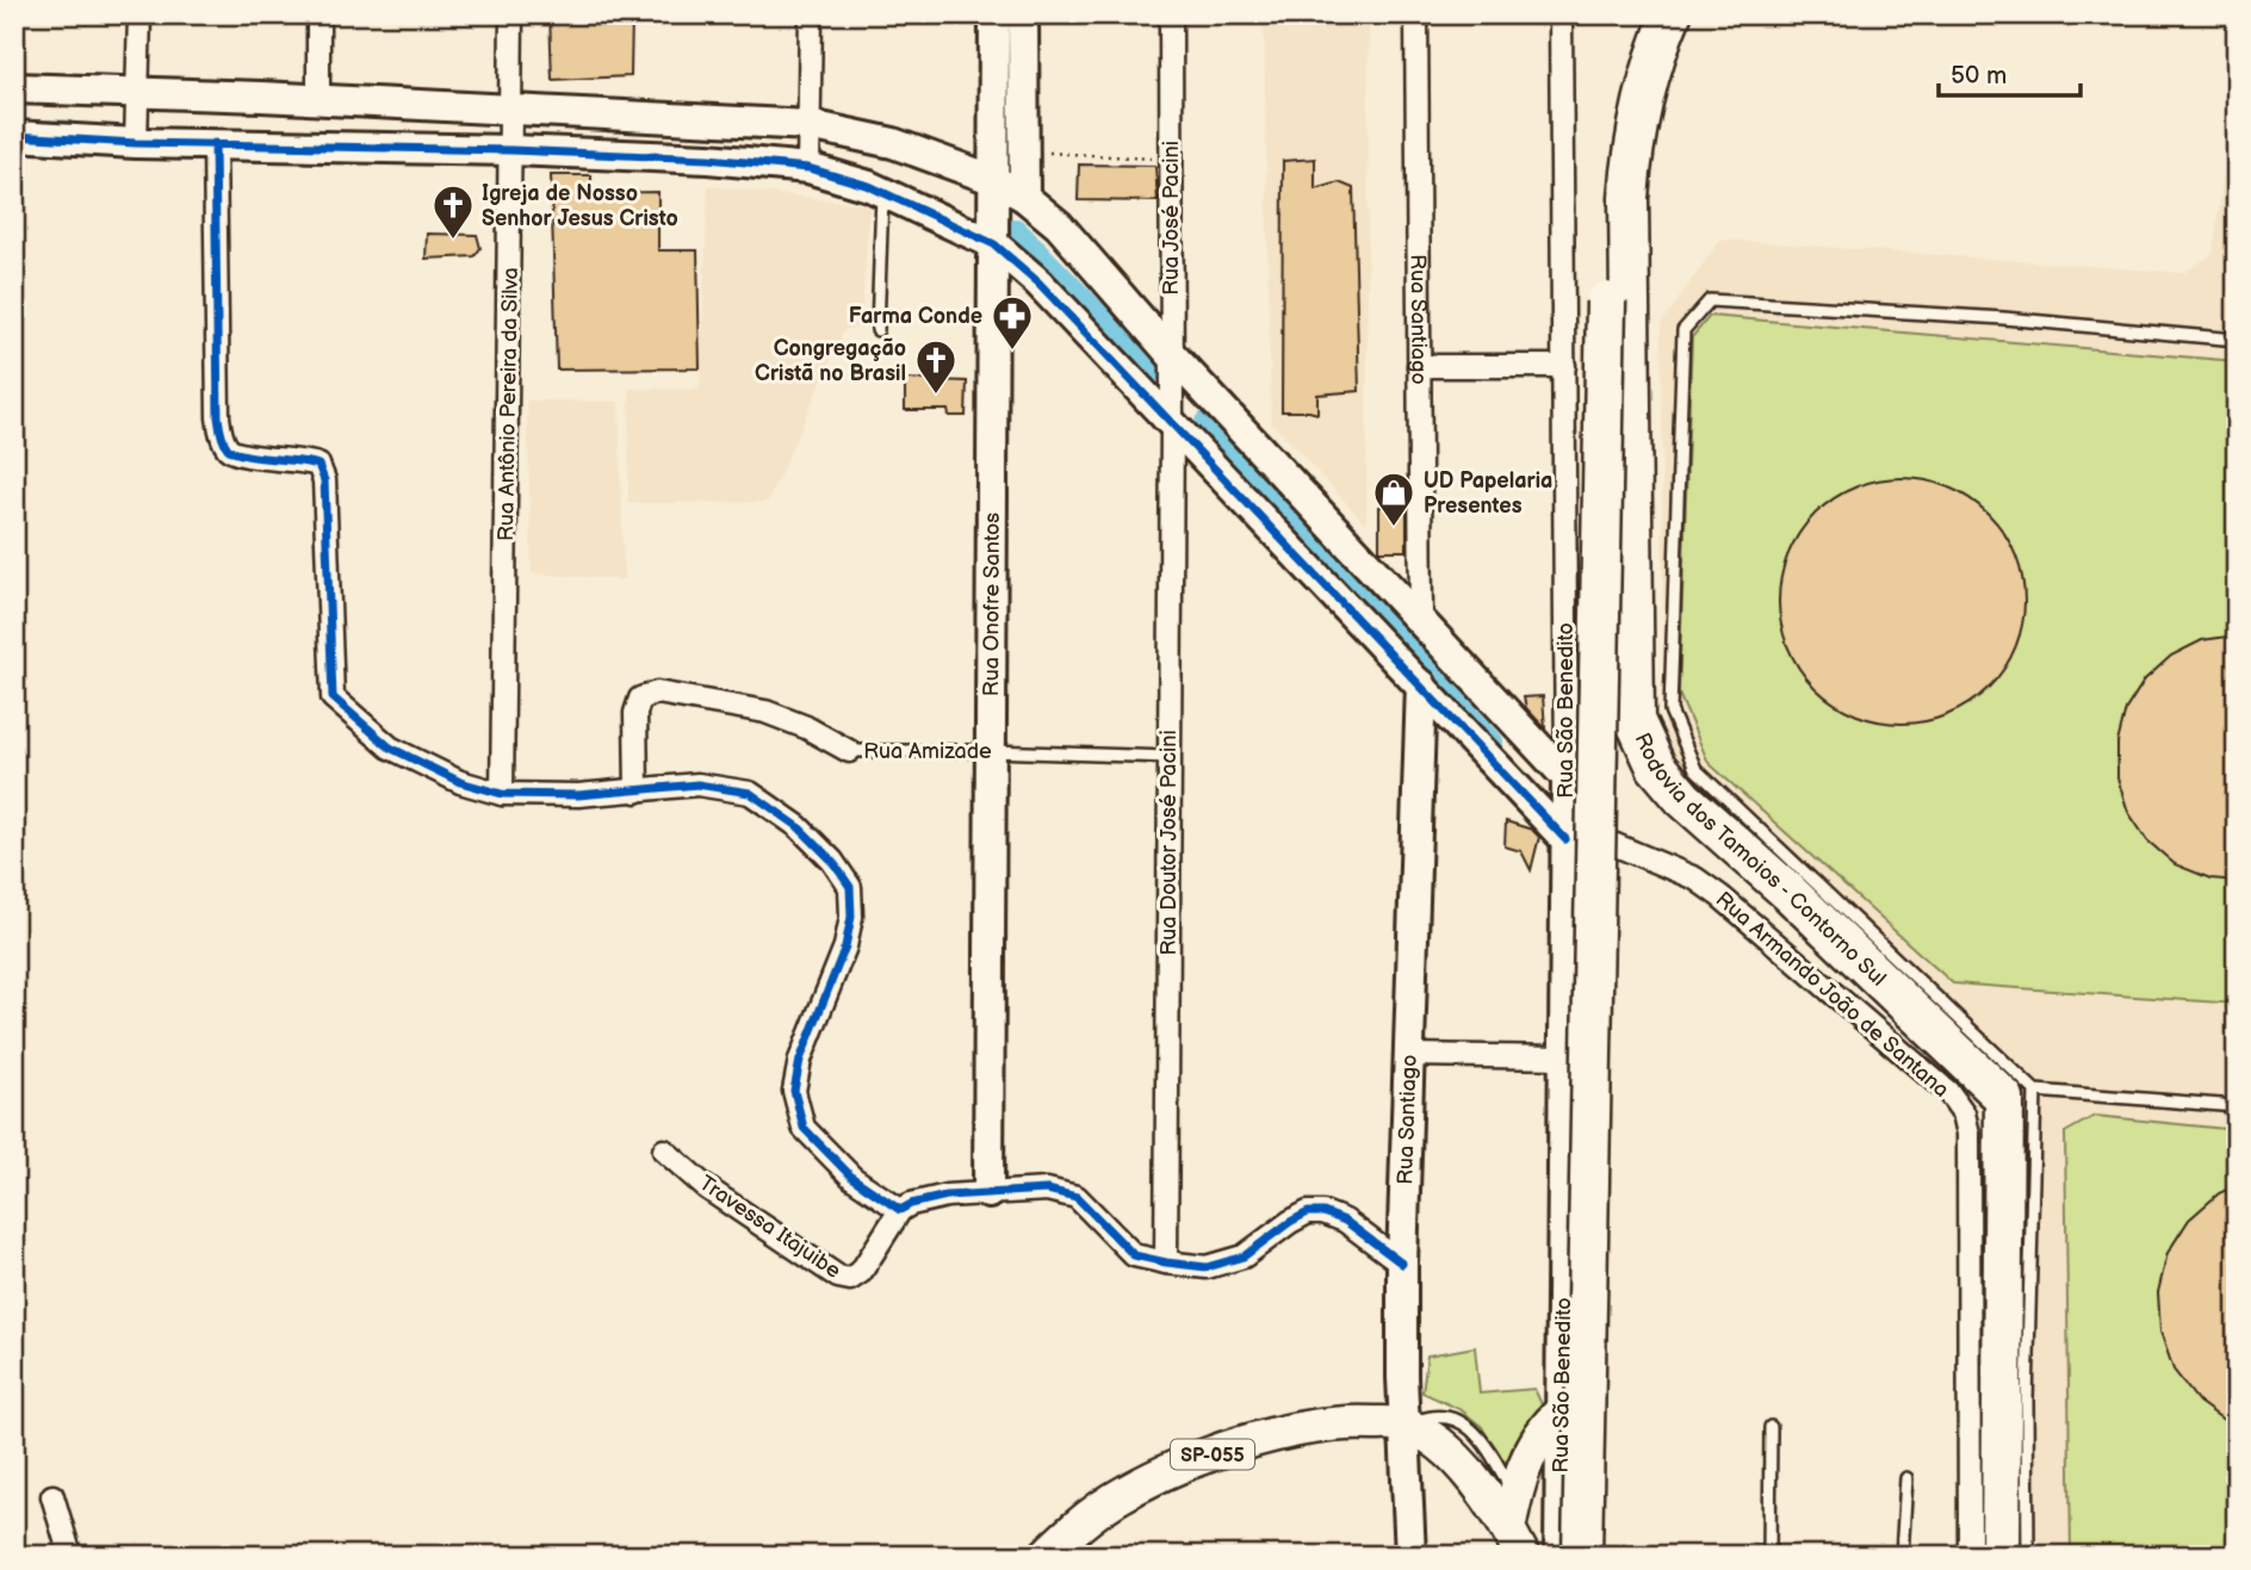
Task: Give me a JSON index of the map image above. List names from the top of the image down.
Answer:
{
  "streets": {
    "highway": ["Rodovia dos Tamoios - Contorno Sul"],
    "main road": ["SP-055"],
    "street": [
      "Rua José Pacini",
      "Rua Santiago",
      "Rua Antônio Pereira da Silva",
      "Rua Onofre Santos",
      "Rua São Benedito",
      "Rua Amizade",
      "Rua Doutor José Pacini",
      "Rua Armando João de Santana",
      "Travessa Itajuibe"
    ]
  },
  "crossings": [
    ["Rua José Pacini", "Rua Doutor José Pacini"],
    ["Rua Santiago", "SP-055"],
    ["Rua Onofre Santos", "Rua Amizade"],
    ["Rua São Benedito", "Rua Armando João de Santana"],
    ["Rua Amizade", "Rua Doutor José Pacini"]
  ],
  "places": {
    "church": ["Igreja de Nosso Senhor Jesus Cristo", "Congregação Cristã no Brasil"],
    "pharmacy": ["Farma Conde"],
    "shop": ["UD Papelaria Presentes"]
  },
  "scale_bar": "50 m"
}
